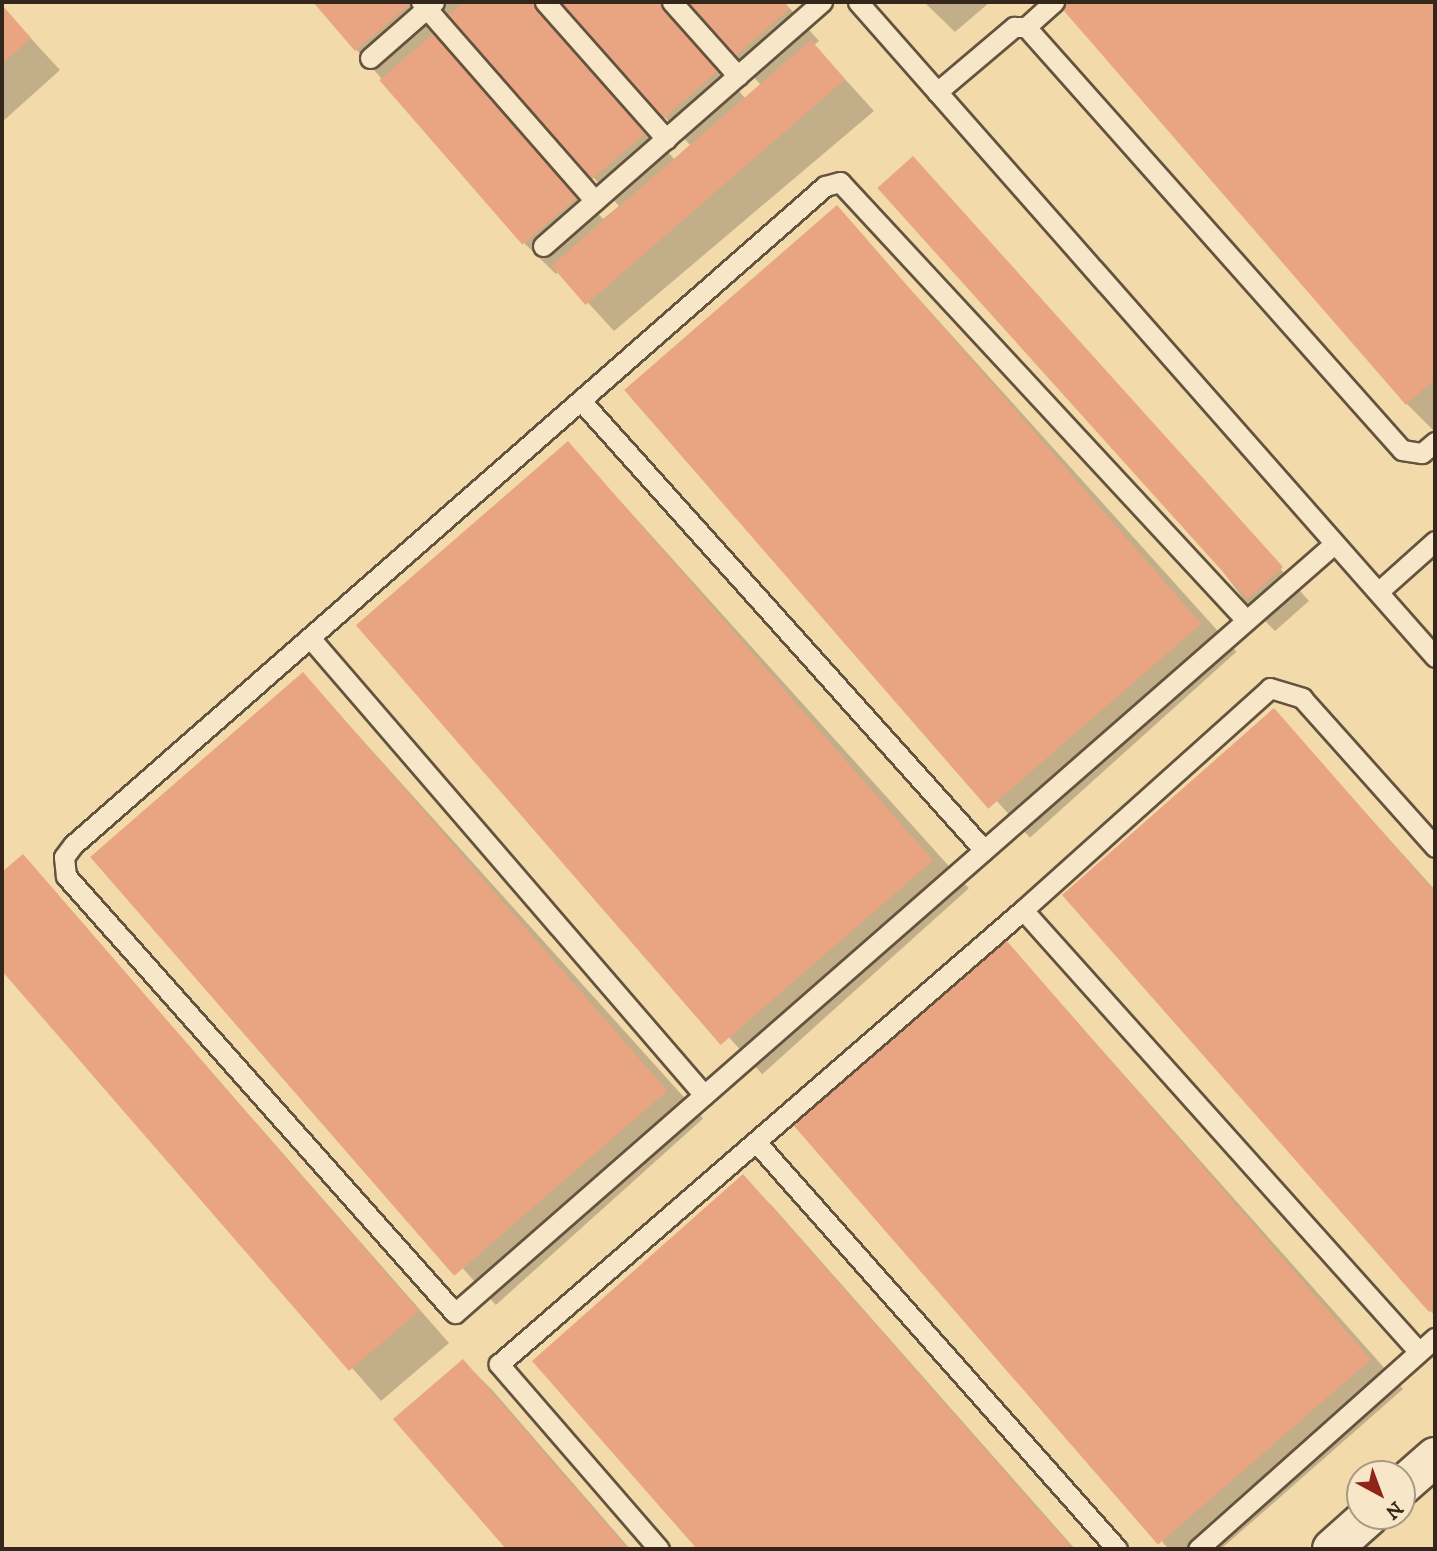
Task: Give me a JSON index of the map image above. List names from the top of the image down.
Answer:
{
  "north": "bottom right"
}
